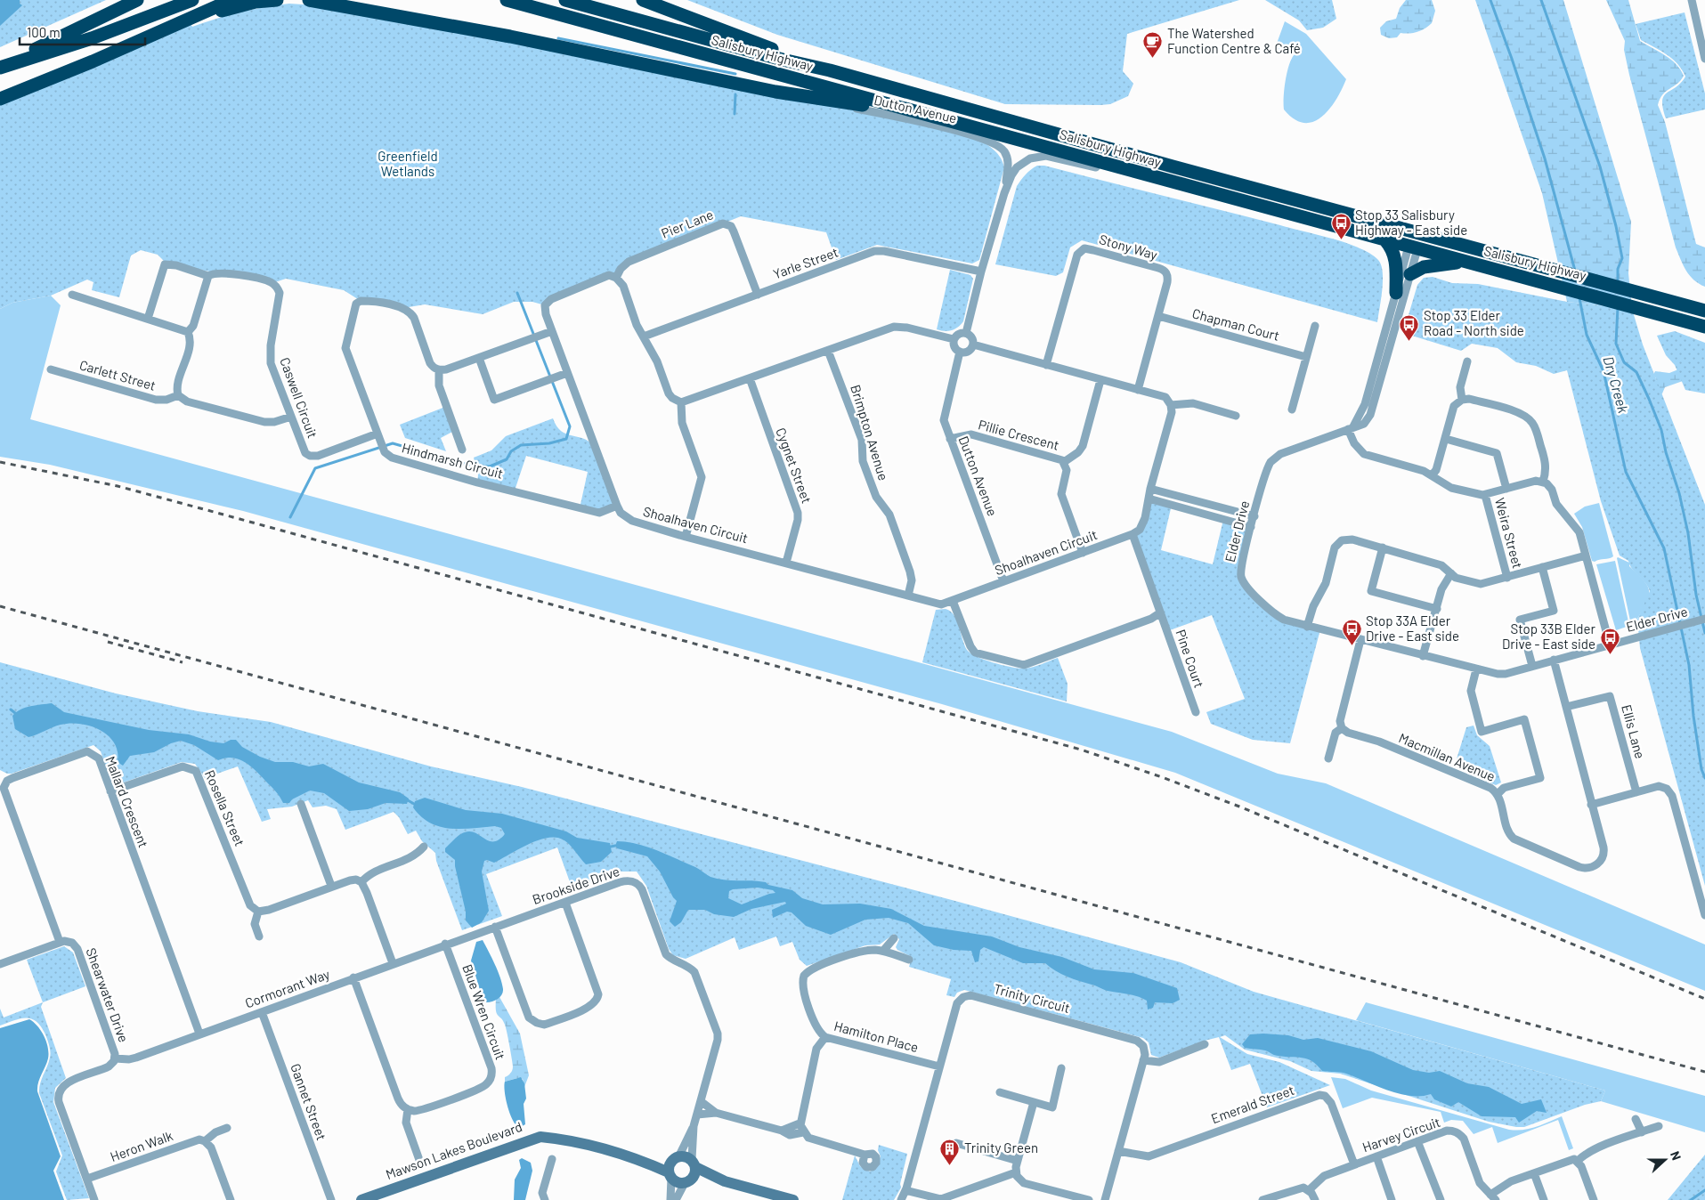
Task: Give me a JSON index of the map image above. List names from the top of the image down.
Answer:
{
  "streets": {
    "highway": ["Salisbury Highway"],
    "street": [
      "Dutton Avenue",
      "Pier Lane",
      "Stony Way",
      "Yarle Street",
      "Chapman Court",
      "Carlett Street",
      "Caswell Circuit",
      "Brimpton Avenue",
      "Pillie Crescent",
      "Hindmarsh Circuit",
      "Cygnet Street",
      "Shoalhaven Circuit",
      "Elder Drive",
      "Weira Street",
      "Pine Court",
      "Ellis Lane",
      "Macmillan Avenue",
      "Mallard Crescent",
      "Rosella Street",
      "Brookside Drive",
      "Cormorant Way",
      "Shearwater Drive",
      "Trinity Circuit",
      "Blue Wren Circuit",
      "Hamilton Place",
      "Gannet Street",
      "Emerald Street",
      "Harvey Circuit",
      "Heron Walk",
      "Mawson Lakes Boulevard"
    ]
  },
  "crossings": [
    ["Salisbury Highway", "Dutton Avenue"],
    ["Salisbury Highway", "Elder Drive"],
    ["Dutton Avenue", "Yarle Street"],
    ["Dutton Avenue", "Pillie Crescent"],
    ["Dutton Avenue", "Shoalhaven Circuit"],
    ["Pier Lane", "Yarle Street"],
    ["Pier Lane", "Shoalhaven Circuit"],
    ["Stony Way", "Chapman Court"],
    ["Caswell Circuit", "Hindmarsh Circuit"],
    ["Brimpton Avenue", "Shoalhaven Circuit"],
    ["Pillie Crescent", "Shoalhaven Circuit"],
    ["Hindmarsh Circuit", "Shoalhaven Circuit"],
    ["Cygnet Street", "Shoalhaven Circuit"],
    ["Shoalhaven Circuit", "Pine Court"],
    ["Elder Drive", "Macmillan Avenue"],
    ["Ellis Lane", "Macmillan Avenue"],
    ["Mallard Crescent", "Rosella Street"],
    ["Mallard Crescent", "Cormorant Way"],
    ["Brookside Drive", "Cormorant Way"],
    ["Brookside Drive", "Mawson Lakes Boulevard"],
    ["Cormorant Way", "Shearwater Drive"],
    ["Cormorant Way", "Blue Wren Circuit"],
    ["Cormorant Way", "Gannet Street"],
    ["Shearwater Drive", "Heron Walk"],
    ["Trinity Circuit", "Hamilton Place"],
    ["Emerald Street", "Harvey Circuit"]
  ],
  "water": ["Dry Creek"],
  "parks": ["Greenfield Wetlands"],
  "places": {
    "cafe": ["The Watershed Function Centre & Café"],
    "bus stop": [
      "Stop 33 Salisbury Highway - East side",
      "Stop 33 Elder Road - North side",
      "Stop 33A Elder Drive - East side",
      "Stop 33B Elder Drive - East side"
    ],
    "building": ["Trinity Green"]
  },
  "scale_bar": "100 m",
  "north": "right"
}
